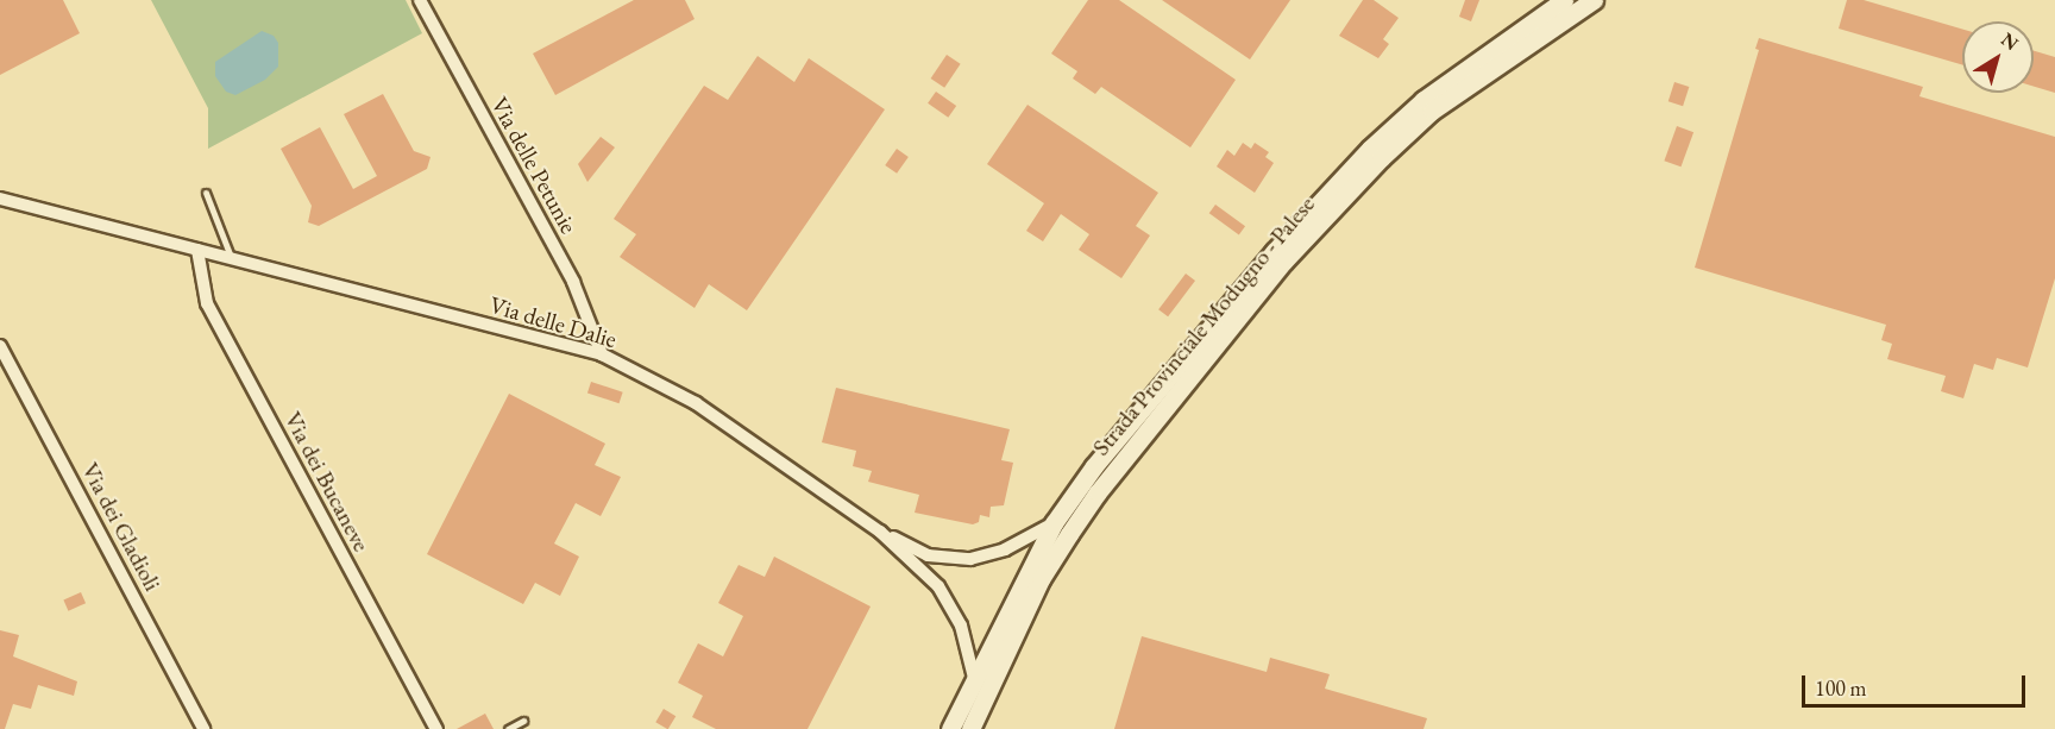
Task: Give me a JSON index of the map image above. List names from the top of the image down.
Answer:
{
  "streets": {
    "main road": ["Strada Provinciale Modugno - Palese"],
    "street": [
      "Via delle Petunie",
      "Via delle Dalie",
      "Via dei Bucaneve",
      "Via dei Gladioli"
    ]
  },
  "crossings": [
    ["Via delle Petunie", "Via delle Dalie"],
    ["Via delle Dalie", "Strada Provinciale Modugno - Palese"],
    ["Via delle Dalie", "Via dei Bucaneve"]
  ],
  "scale_bar": "100 m",
  "north": "top right"
}
